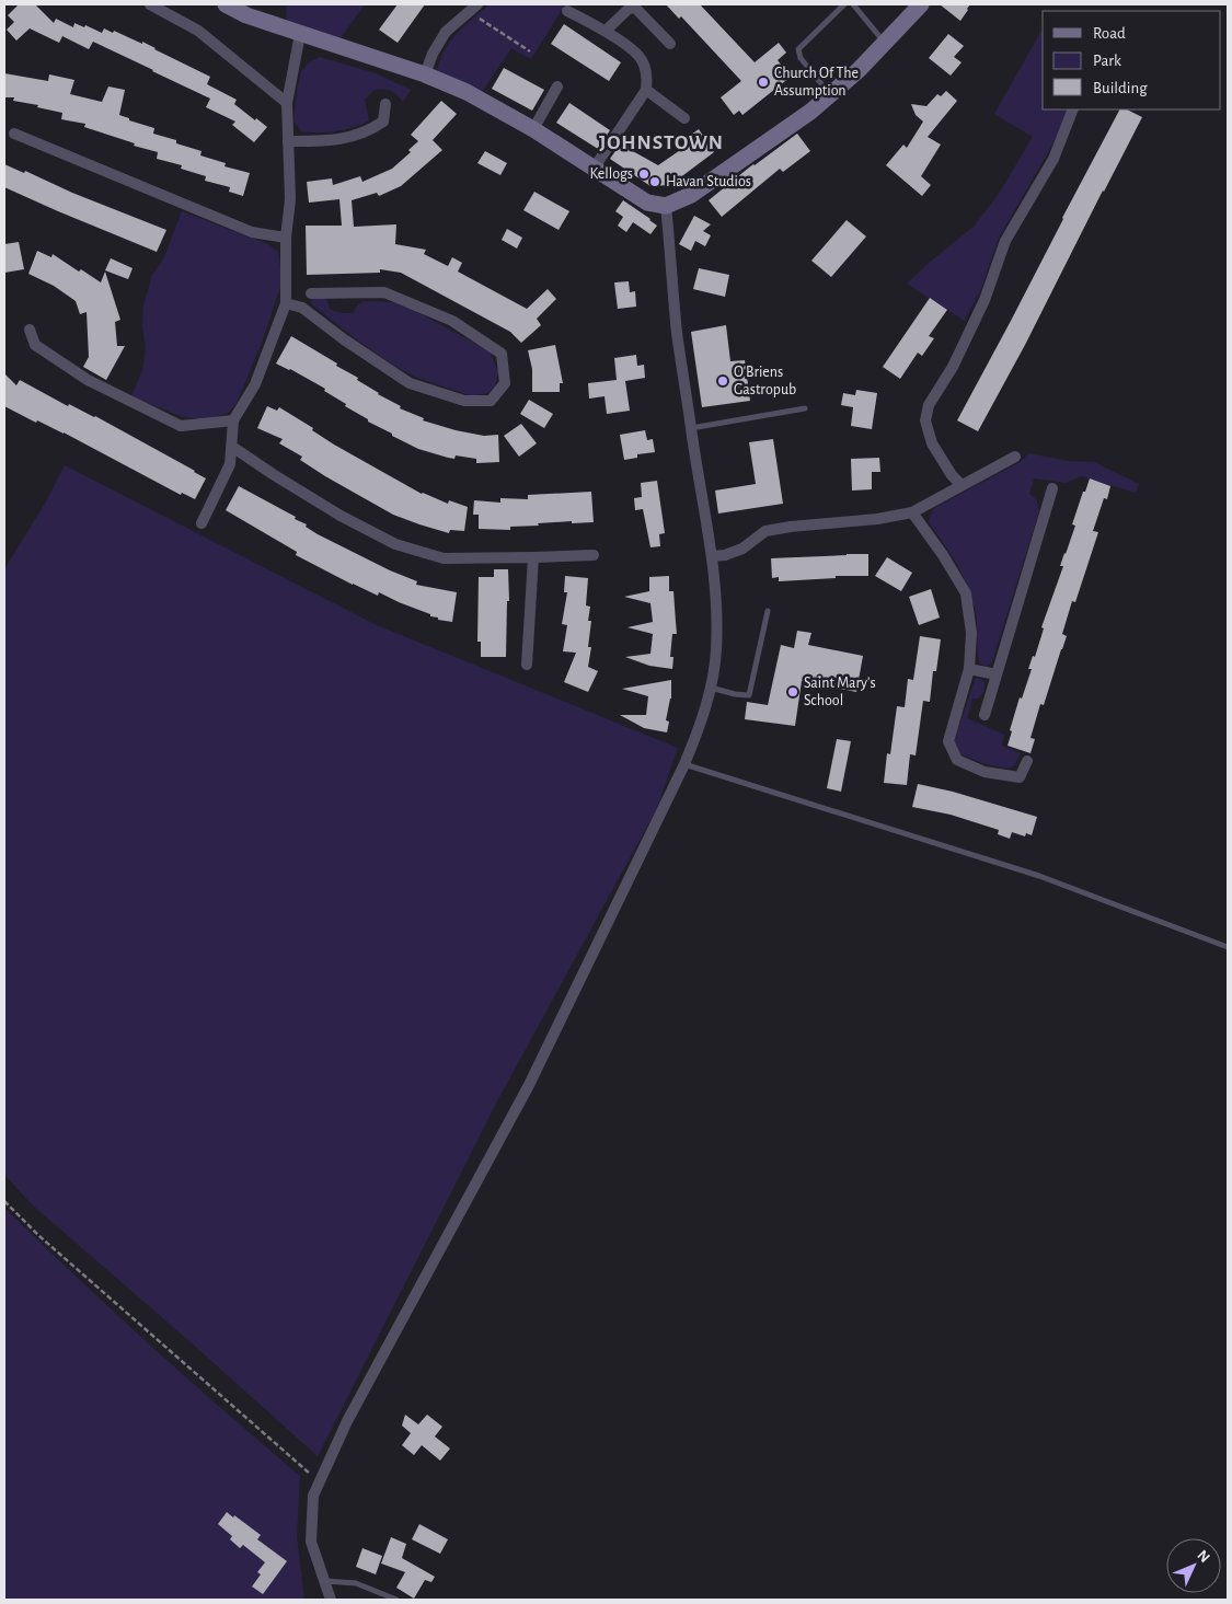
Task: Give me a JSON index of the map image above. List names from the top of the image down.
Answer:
{
  "districts": ["JOHNSTOWN"],
  "places": [
    "Church Of The Assumption",
    "Kellogs",
    "Havan Studios",
    "O'Briens Gastropub",
    "Saint Mary's School"
  ],
  "legend": ["Road", "Park", "Building"],
  "north": "top right"
}
